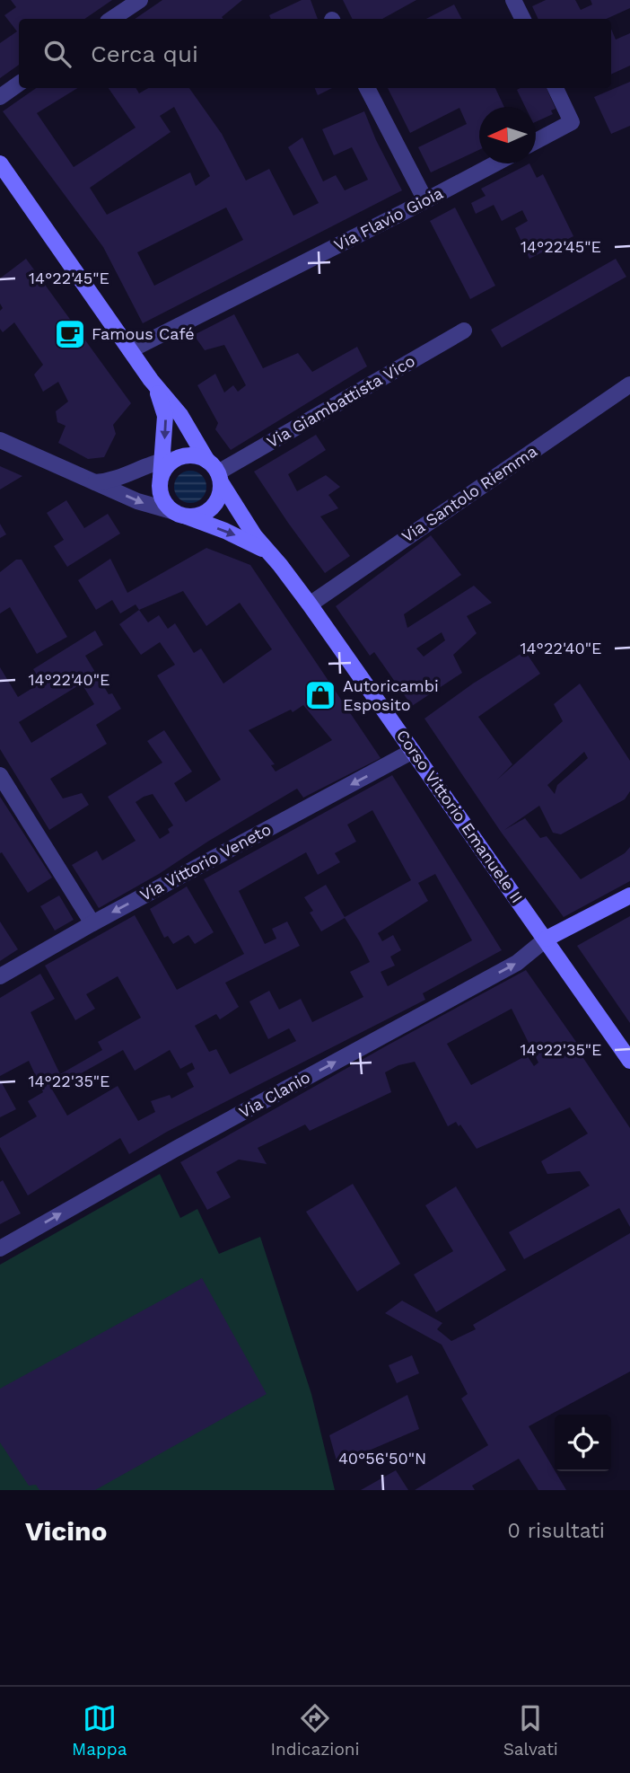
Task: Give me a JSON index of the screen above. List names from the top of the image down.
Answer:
{
  "streets": {
    "main road": ["Corso Vittorio Emanuele II"],
    "street": [
      "Via Flavio Gioia",
      "Via Giambattista Vico",
      "Via Santolo Riemma",
      "Via Vittorio Veneto",
      "Via Clanio"
    ]
  },
  "crossings": [
    ["Via Flavio Gioia", "Corso Vittorio Emanuele II"],
    ["Via Giambattista Vico", "Corso Vittorio Emanuele II"],
    ["Via Santolo Riemma", "Corso Vittorio Emanuele II"],
    ["Corso Vittorio Emanuele II", "Via Vittorio Veneto"],
    ["Corso Vittorio Emanuele II", "Via Clanio"]
  ],
  "one_way": ["Via Vittorio Veneto", "Via Clanio"],
  "places": {
    "cafe": ["Famous Café"],
    "shop": ["Autoricambi Esposito"]
  },
  "north": "left",
  "page": {
    "search": "Cerca qui",
    "heading": ["Vicino", "0 risultati"],
    "nav": ["Mappa", "Indicazioni", "Salvati"]
  },
  "coordinates": [
    "14°22'45\"E",
    "14°22'40\"E",
    "14°22'35\"E",
    "40°56'50\"N"
  ]
}
